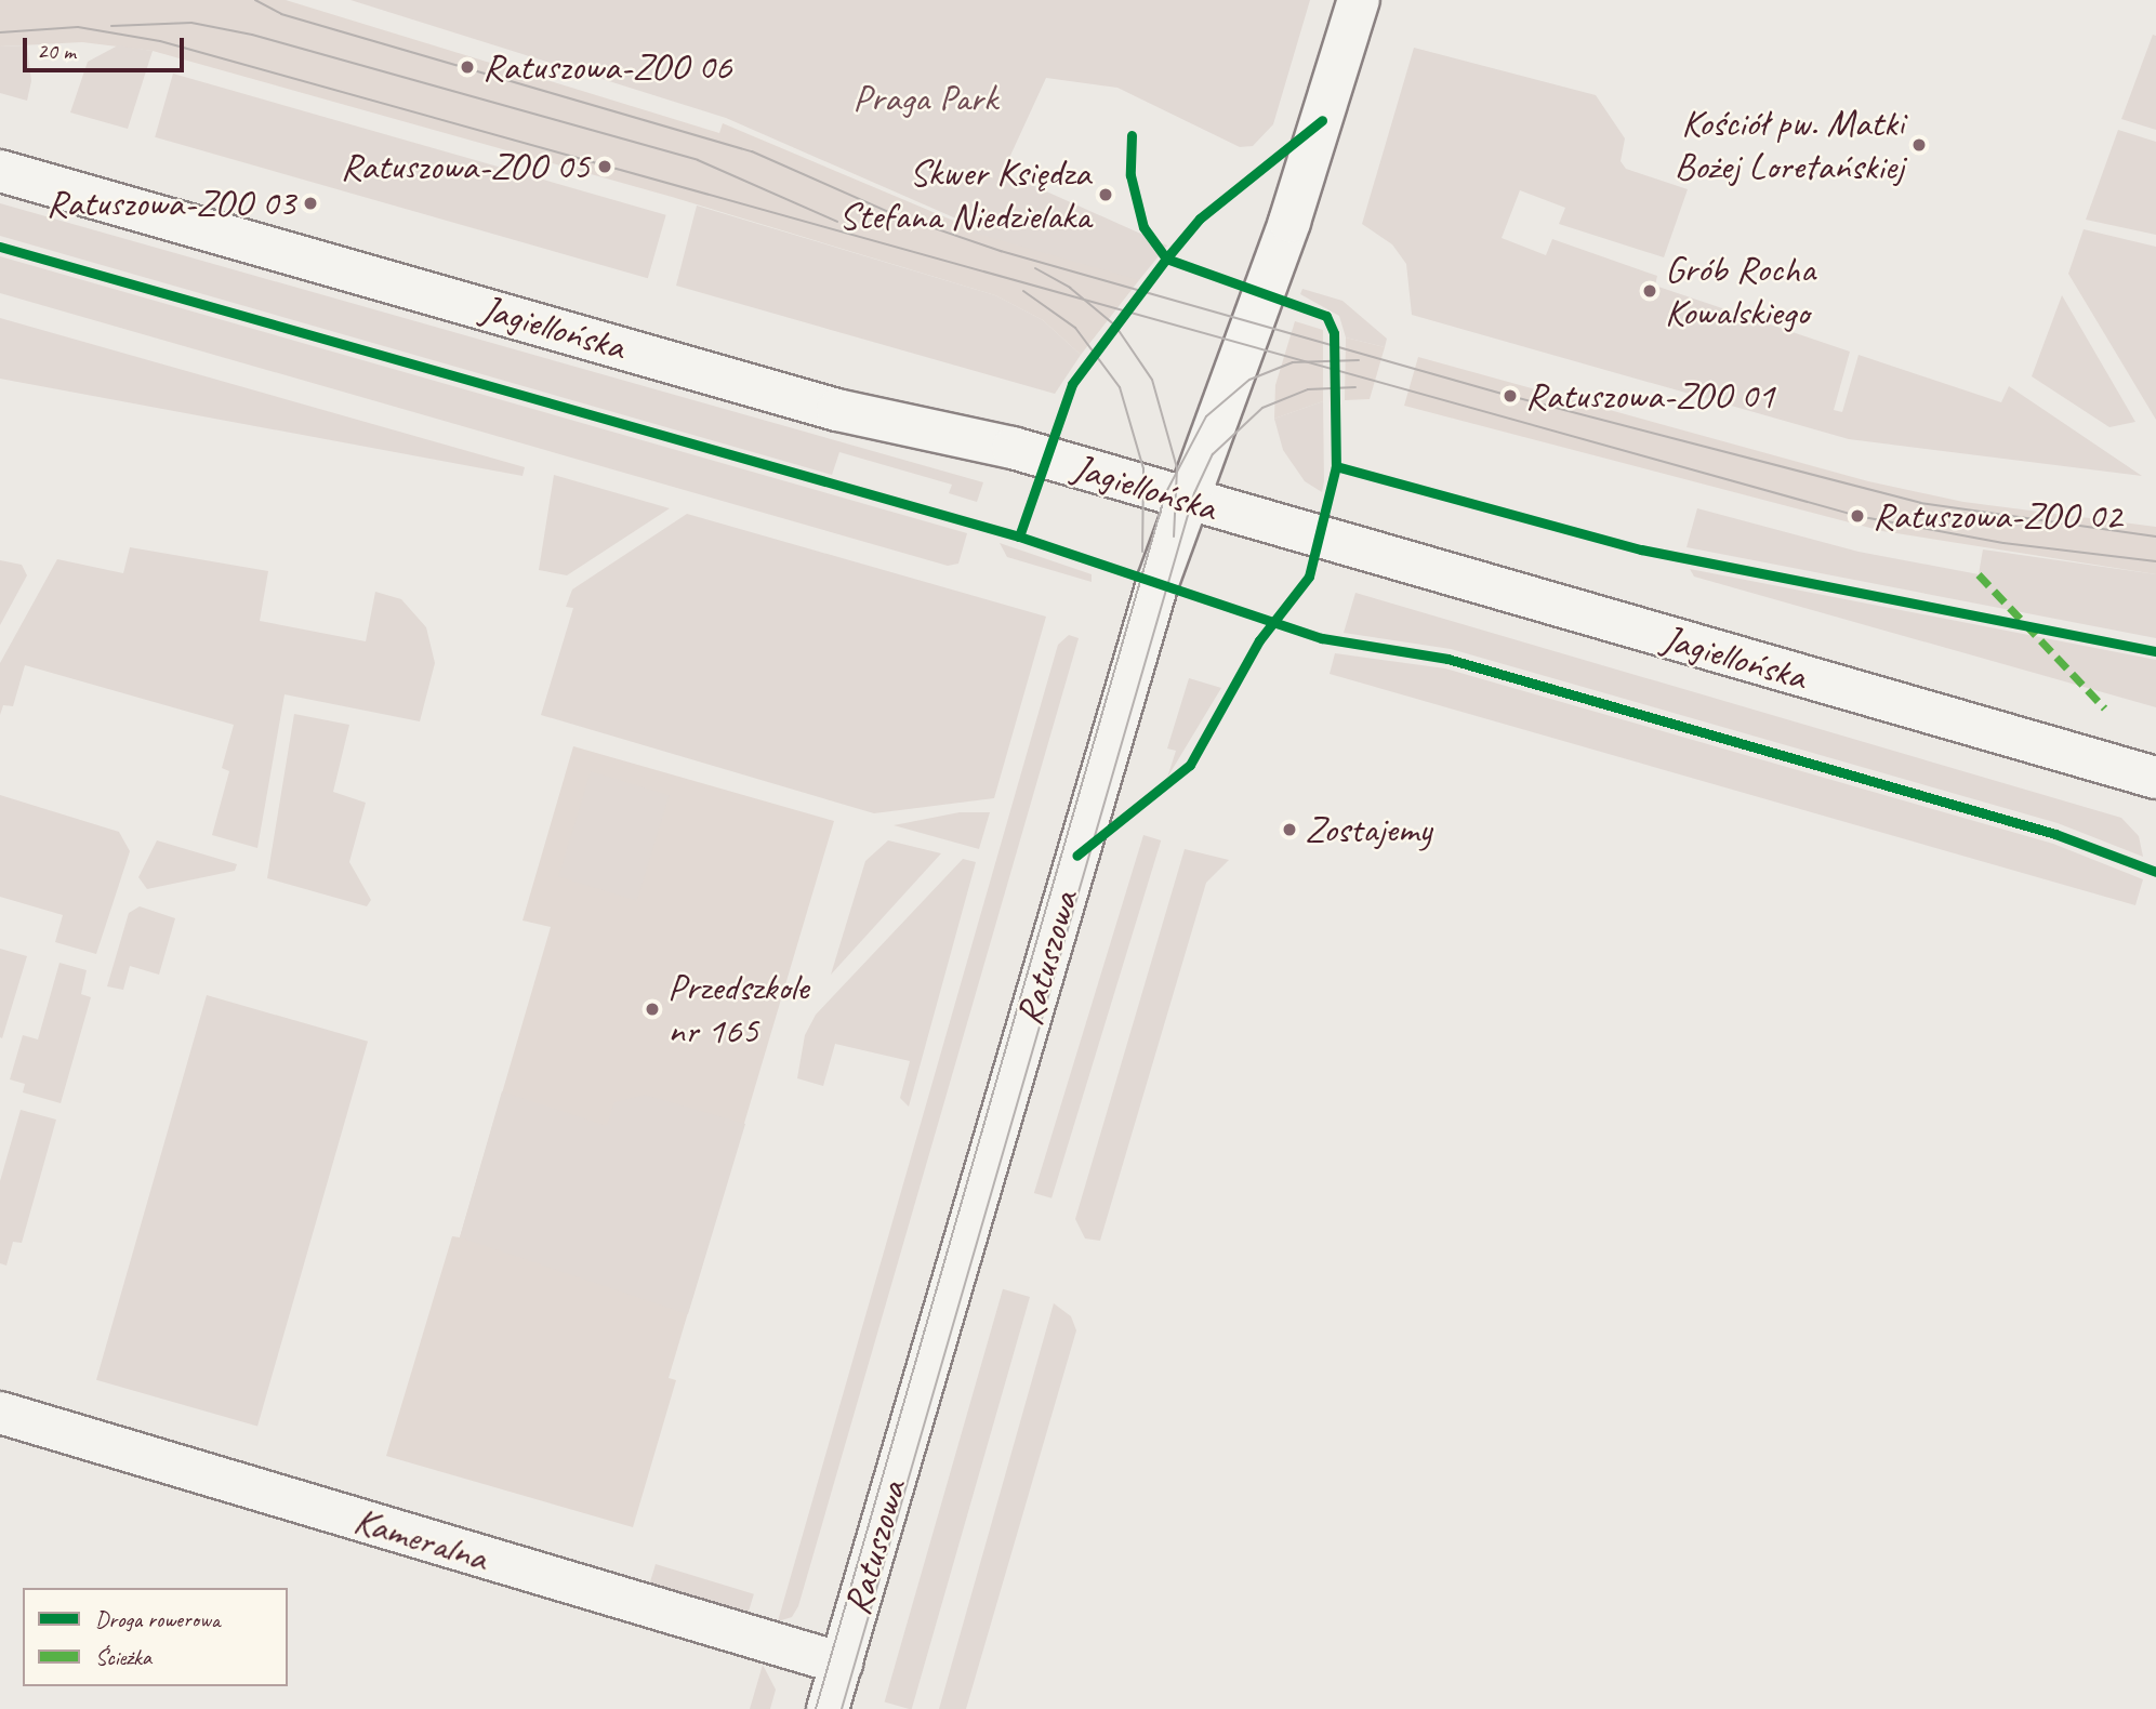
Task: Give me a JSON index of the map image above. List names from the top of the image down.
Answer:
{
  "streets": {
    "street": ["Jagiellońska", "Ratuszowa", "Kameralna"]
  },
  "crossings": [
    ["Jagiellońska", "Ratuszowa"],
    ["Ratuszowa", "Kameralna"]
  ],
  "parks": ["Praga Park"],
  "places": [
    "Ratuszowa-ZOO 06",
    "Kościół pw. Matki Bożej Loretańskiej",
    "Ratuszowa-ZOO 05",
    "Skwer Księdza Stefana Niedzielaka",
    "Ratuszowa-ZOO 03",
    "Grób Rocha Kowalskiego",
    "Ratuszowa-ZOO 01",
    "Ratuszowa-ZOO 02",
    "Zostajemy",
    "Przedszkole nr 165"
  ],
  "legend": ["Droga rowerowa", "Ścieżka"],
  "scale_bar": "20 m"
}
